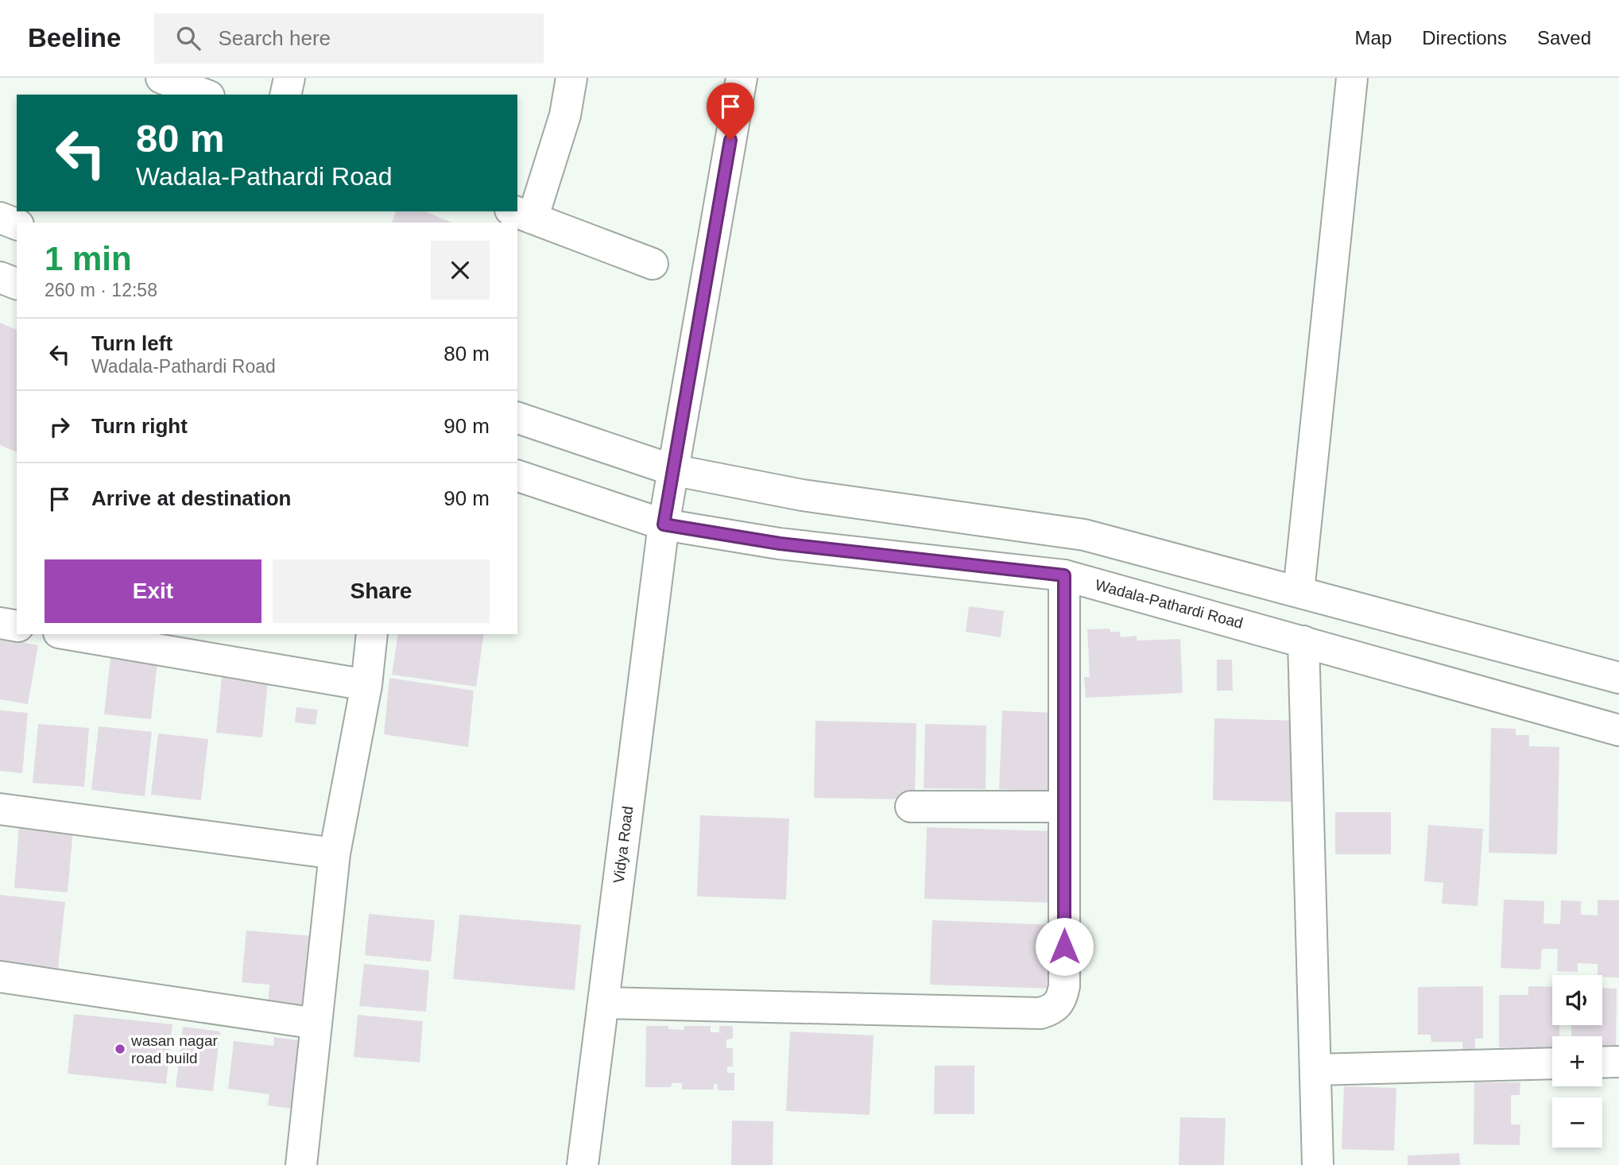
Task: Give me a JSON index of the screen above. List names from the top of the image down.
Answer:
{
  "streets": {
    "street": ["Wadala-Pathardi Road", "Vidya Road"]
  },
  "crossings": [
    ["Wadala-Pathardi Road", "Vidya Road"]
  ],
  "places": ["wasan nagar road build"],
  "page": {
    "header": "Beeline",
    "search": "Search here",
    "nav": ["Map", "Directions", "Saved"],
    "turn": ["80 m", "Wadala-Pathardi Road"],
    "heading": ["1 min", "260 m · 12:58"],
    "list": [
      {
        "name": "Turn left",
        "note": "Wadala-Pathardi Road",
        "value": "80 m"
      },
      {
        "name": "Turn right",
        "value": "90 m"
      },
      {
        "name": "Arrive at destination",
        "value": "90 m"
      }
    ],
    "buttons": ["Exit", "Share"],
    "map_buttons": ["+", "−"]
  }
}
